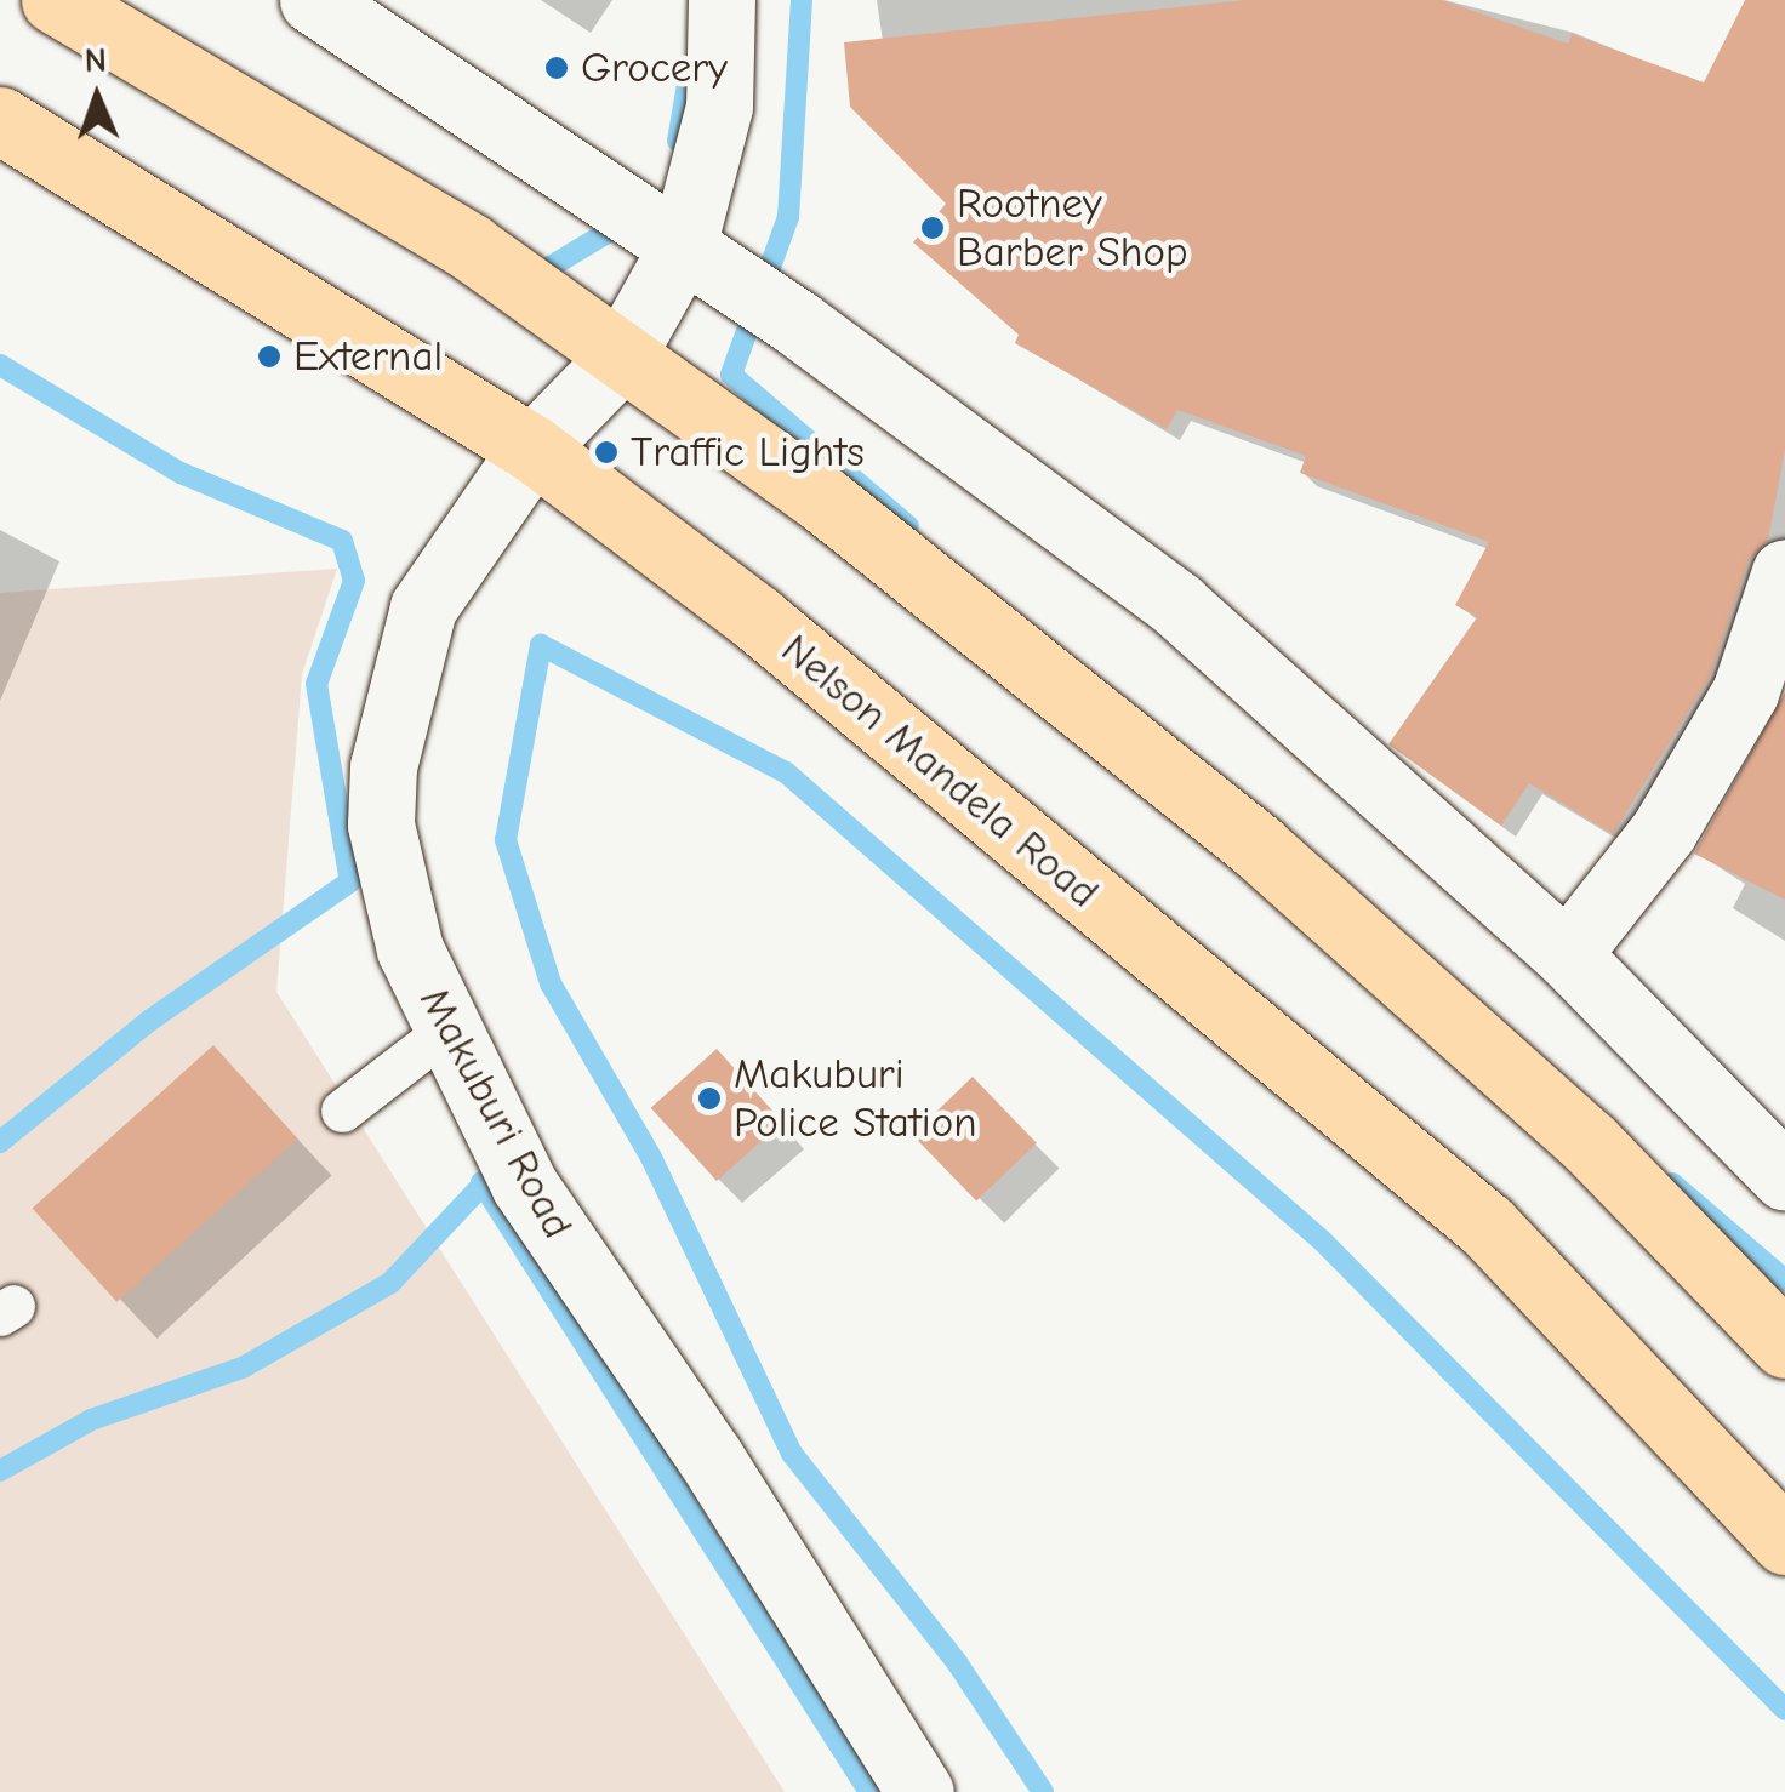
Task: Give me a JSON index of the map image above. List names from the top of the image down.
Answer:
{
  "streets": {
    "main road": ["Nelson Mandela Road"],
    "street": ["Makuburi Road"]
  },
  "crossings": [
    ["Nelson Mandela Road", "Makuburi Road"]
  ],
  "places": [
    "Grocery",
    "Rootney Barber Shop",
    "External",
    "Traffic Lights",
    "Makuburi Police Station"
  ],
  "north": "top"
}
